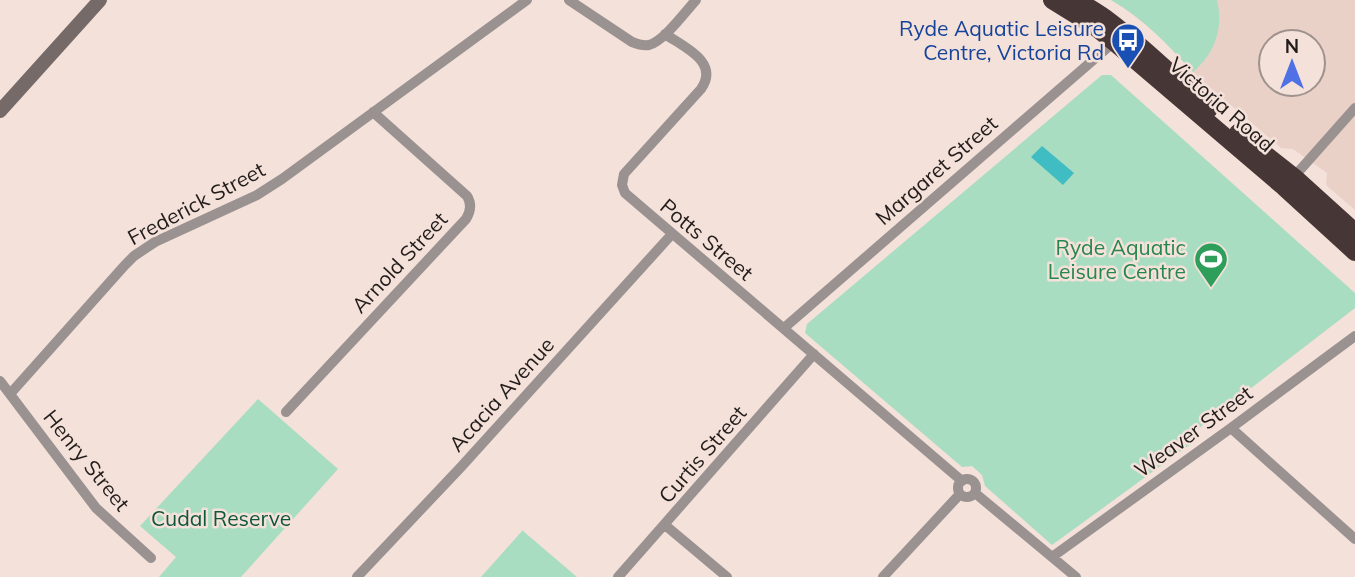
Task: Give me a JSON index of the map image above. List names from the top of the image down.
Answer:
{
  "streets": {
    "highway": ["Victoria Road"],
    "street": [
      "Margaret Street",
      "Frederick Street",
      "Potts Street",
      "Arnold Street",
      "Acacia Avenue",
      "Weaver Street",
      "Curtis Street",
      "Henry Street"
    ]
  },
  "crossings": [
    ["Victoria Road", "Margaret Street"],
    ["Margaret Street", "Potts Street"],
    ["Frederick Street", "Arnold Street"],
    ["Frederick Street", "Henry Street"],
    ["Potts Street", "Acacia Avenue"],
    ["Potts Street", "Curtis Street"]
  ],
  "parks": ["Cudal Reserve"],
  "places": {
    "bus stop": ["Ryde Aquatic Leisure Centre, Victoria Rd"],
    "sports": ["Ryde Aquatic Leisure Centre"]
  },
  "north": "top"
}
